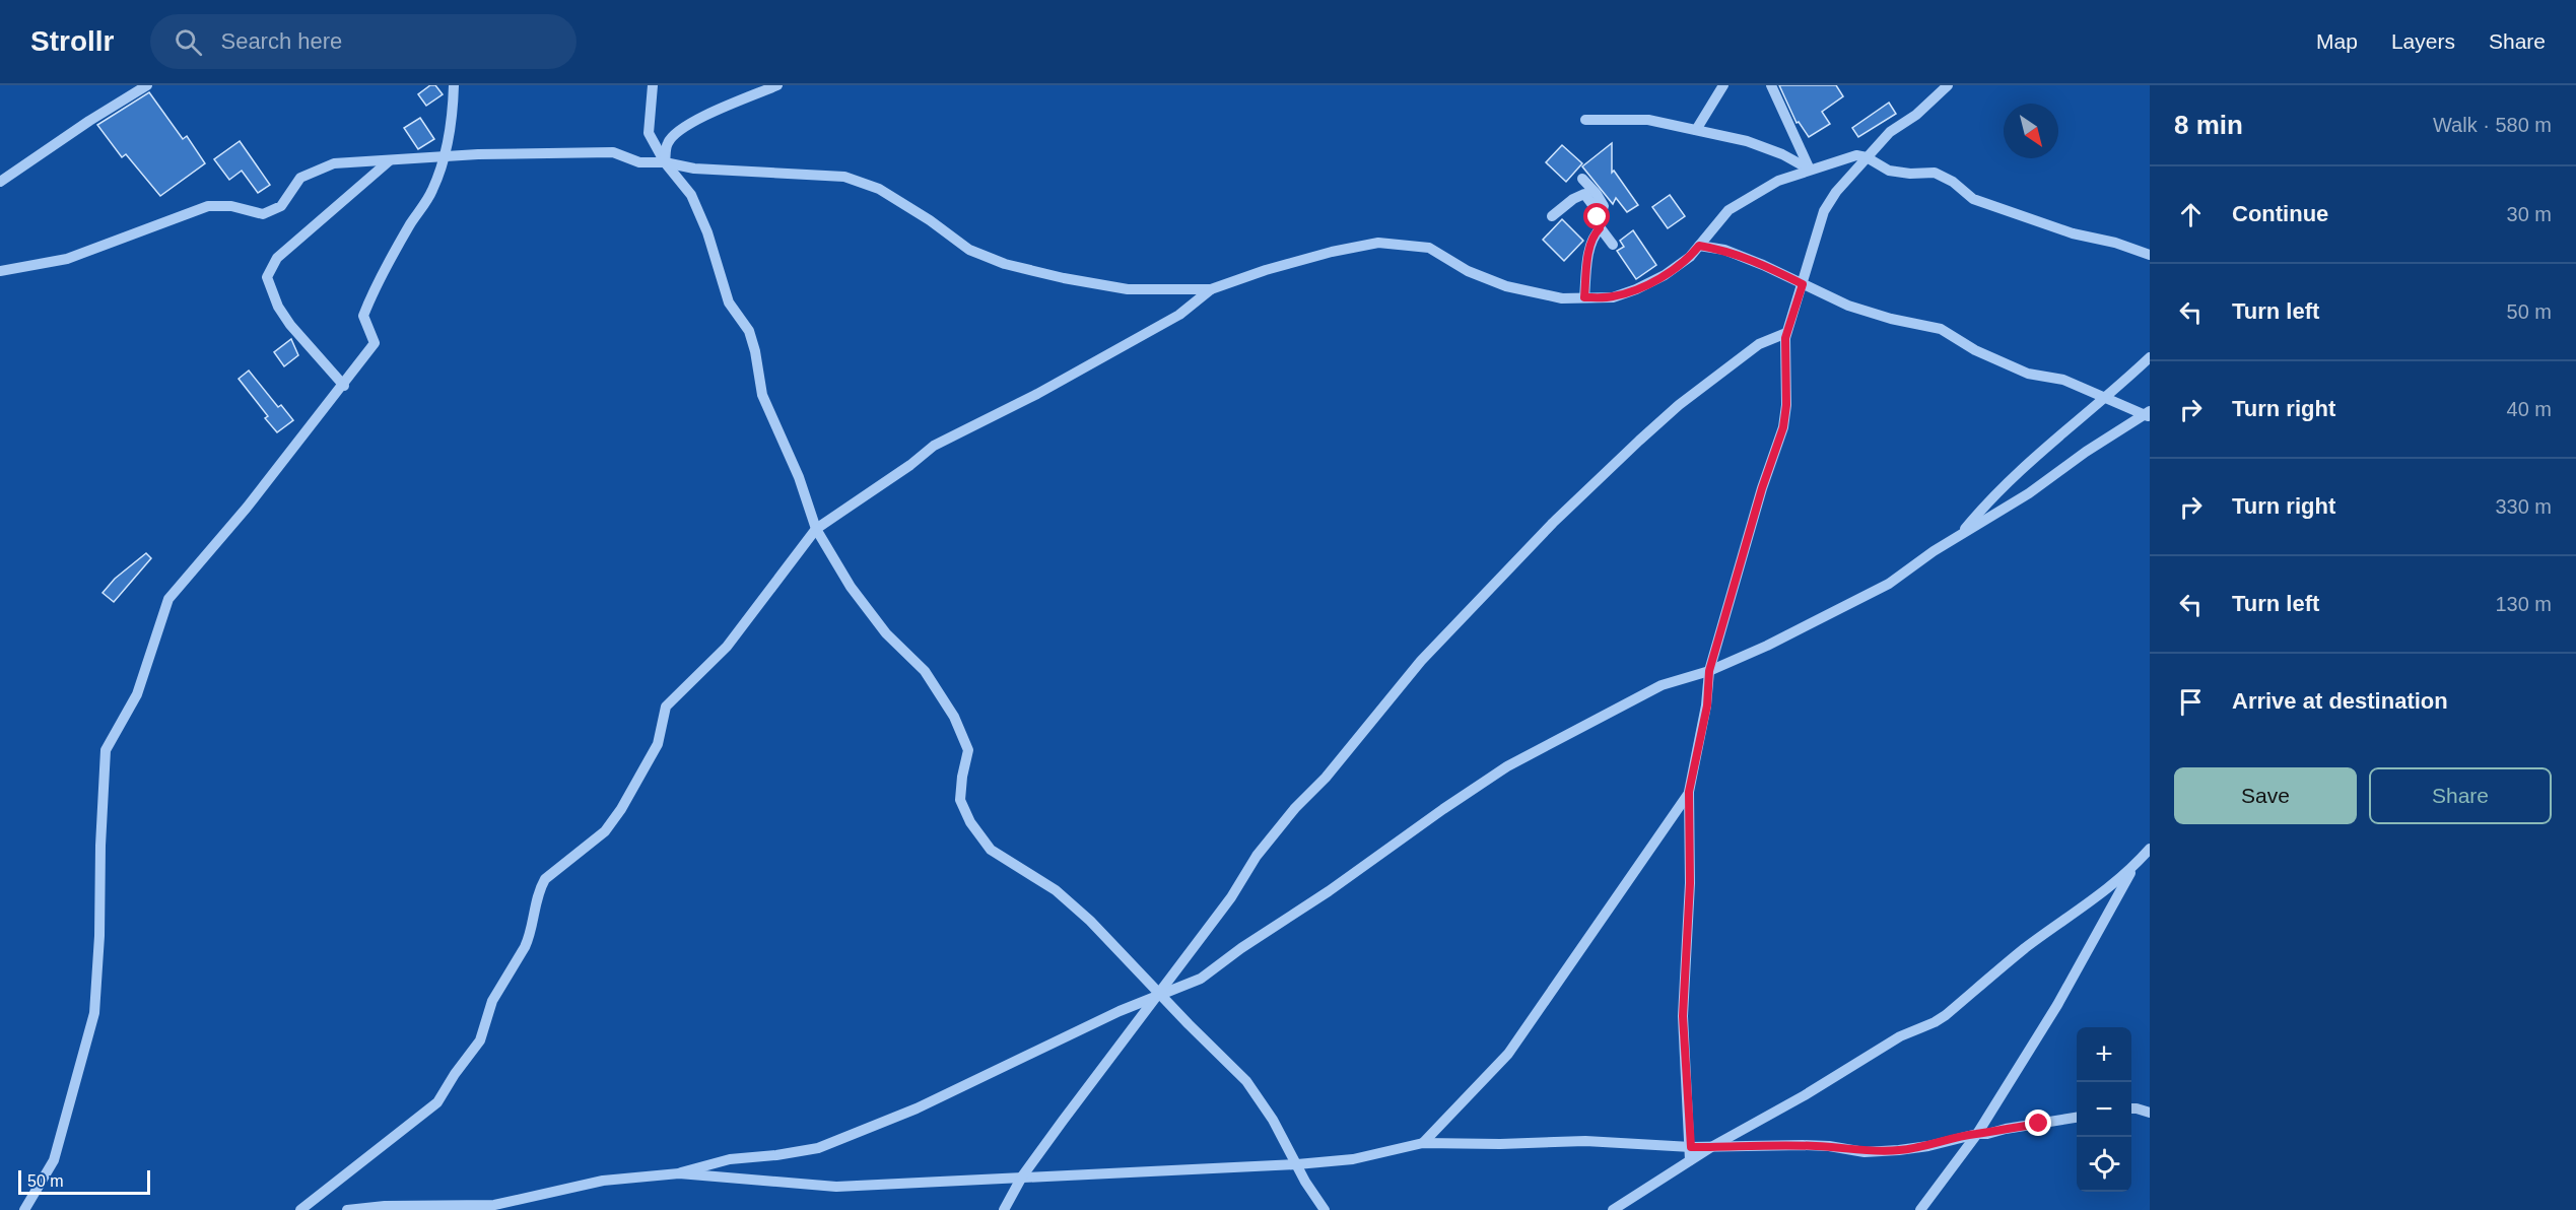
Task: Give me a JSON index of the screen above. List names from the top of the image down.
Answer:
{
  "scale_bar": "50 m",
  "north": "bottom right",
  "page": {
    "header": "Strollr",
    "search": "Search here",
    "nav": ["Map", "Layers", "Share"],
    "heading": ["8 min", "Walk · 580 m"],
    "list": [
      ["Continue", "30 m"],
      ["Turn left", "50 m"],
      ["Turn right", "40 m"],
      ["Turn right", "330 m"],
      ["Turn left", "130 m"],
      "Arrive at destination"
    ],
    "buttons": ["Save", "Share"],
    "map_buttons": ["+", "−"],
    "scale": "50 m"
  }
}
